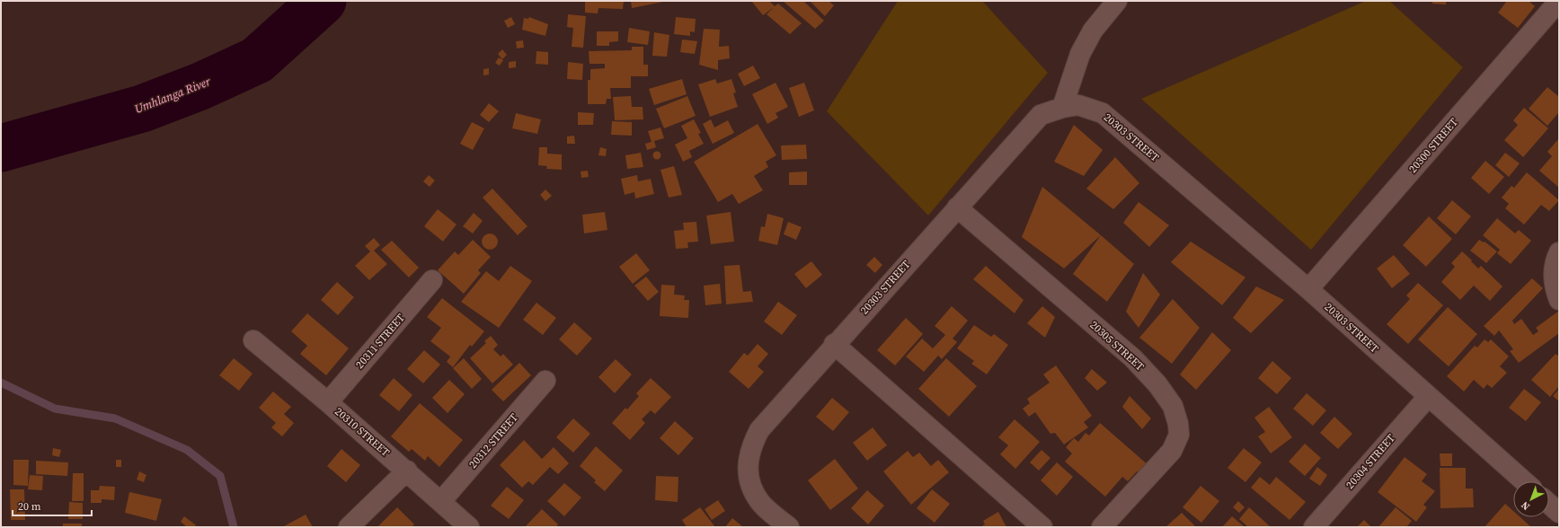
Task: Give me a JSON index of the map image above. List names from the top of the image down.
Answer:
{
  "streets": {
    "street": [
      "20303 STREET",
      "20300 STREET",
      "20311 STREET",
      "20305 STREET",
      "20310 STREET",
      "20312 STREET",
      "20304 STREET"
    ]
  },
  "crossings": [
    ["20303 STREET", "20300 STREET"],
    ["20303 STREET", "20305 STREET"],
    ["20303 STREET", "20304 STREET"],
    ["20311 STREET", "20310 STREET"],
    ["20310 STREET", "20312 STREET"]
  ],
  "water": ["Umhlanga River"],
  "scale_bar": "20 m",
  "north": "bottom left"
}
